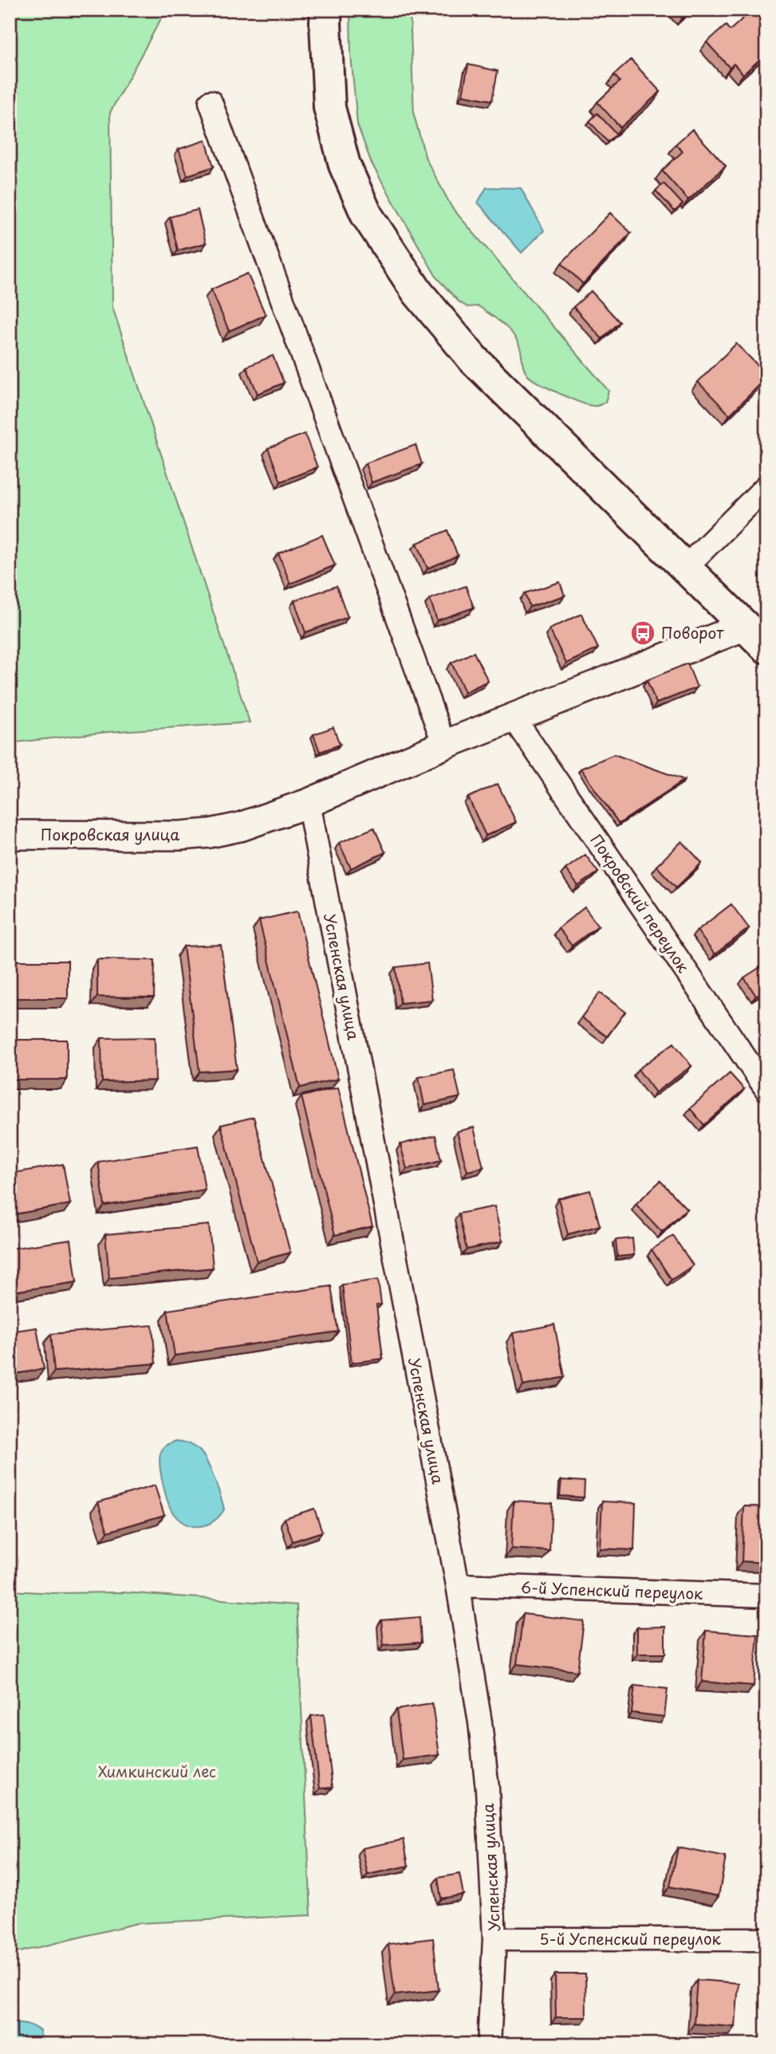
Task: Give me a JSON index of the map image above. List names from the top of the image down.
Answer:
{
  "streets": {
    "street": [
      "Покровская улица",
      "Покровский переулок",
      "Успенская улица",
      "6-й Успенский переулок",
      "5-й Успенский переулок"
    ]
  },
  "crossings": [
    ["Покровская улица", "Покровский переулок"],
    ["Покровская улица", "Успенская улица"],
    ["Успенская улица", "6-й Успенский переулок"],
    ["Успенская улица", "5-й Успенский переулок"]
  ],
  "parks": ["Химкинский лес"],
  "places": {
    "bus stop": ["Поворот"]
  }
}
